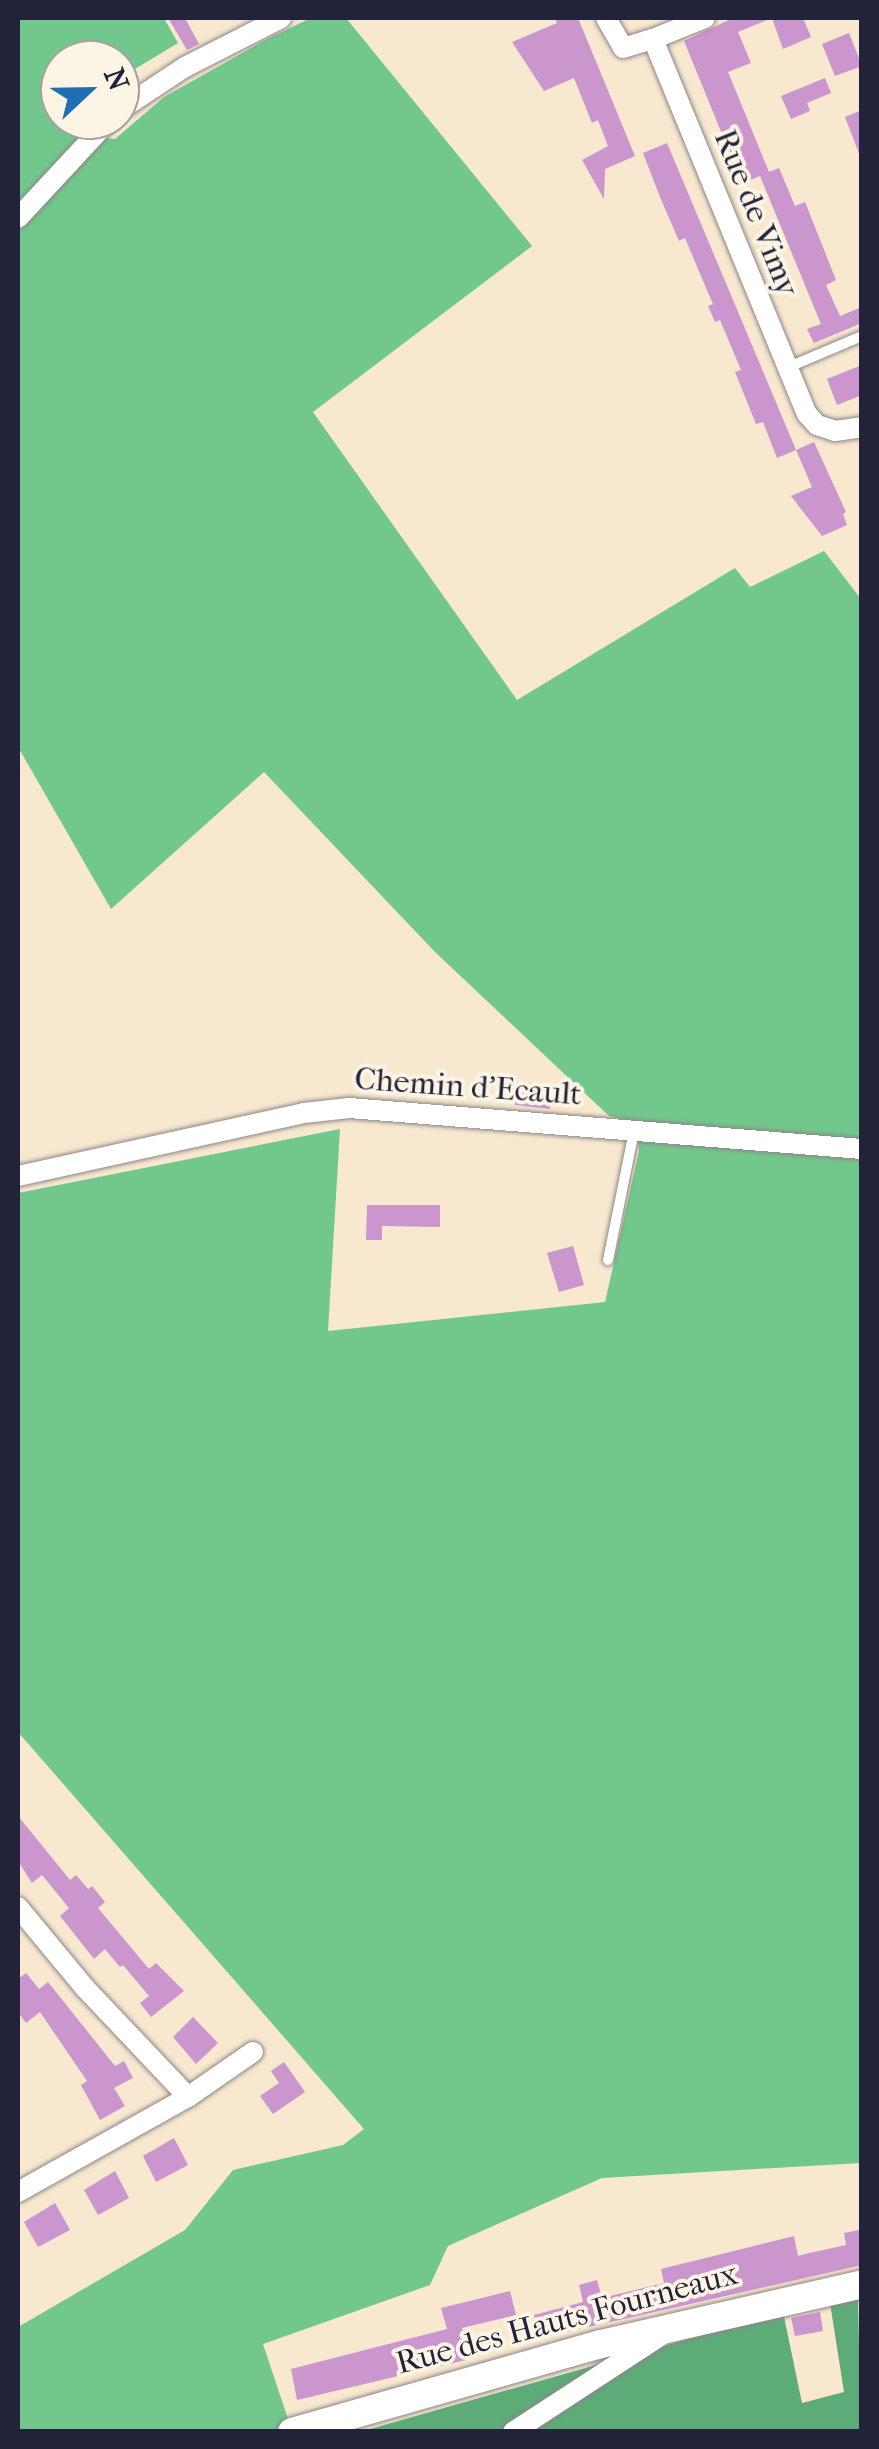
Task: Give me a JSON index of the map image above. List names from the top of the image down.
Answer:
{
  "streets": {
    "street": ["Rue de Vimy", "Chemin d'Ecault", "Rue des Hauts Fourneaux"]
  },
  "north": "right"
}
